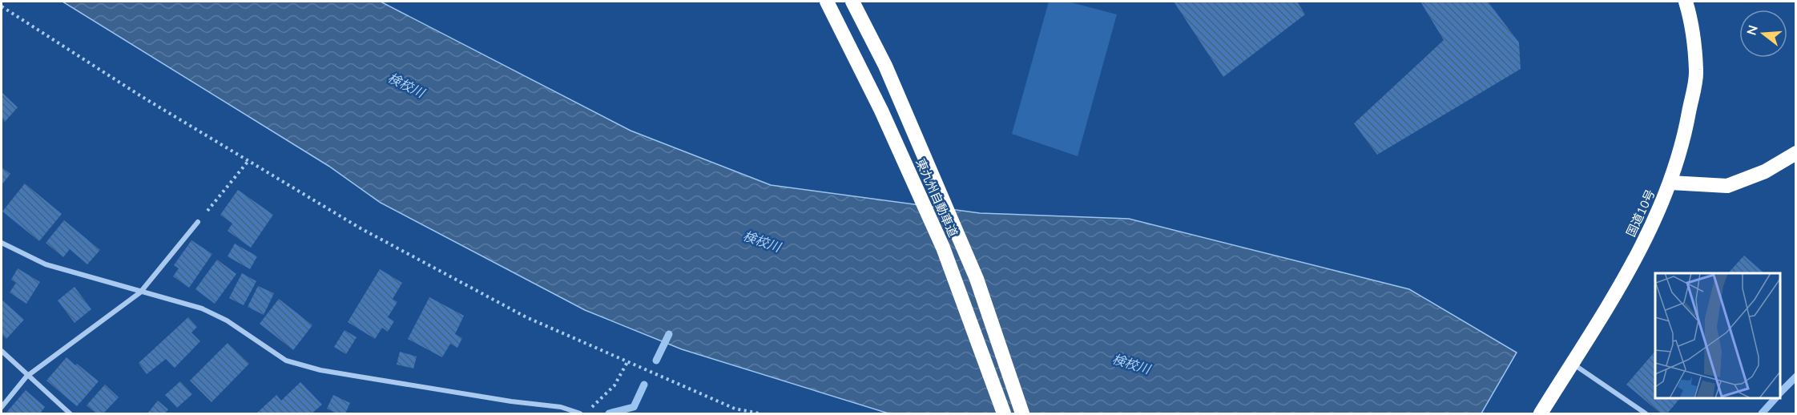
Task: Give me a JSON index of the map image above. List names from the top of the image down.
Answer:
{
  "streets": {
    "highway": ["東九州自動車道", "国道10号"]
  },
  "water": ["検校川"],
  "north": "left"
}
